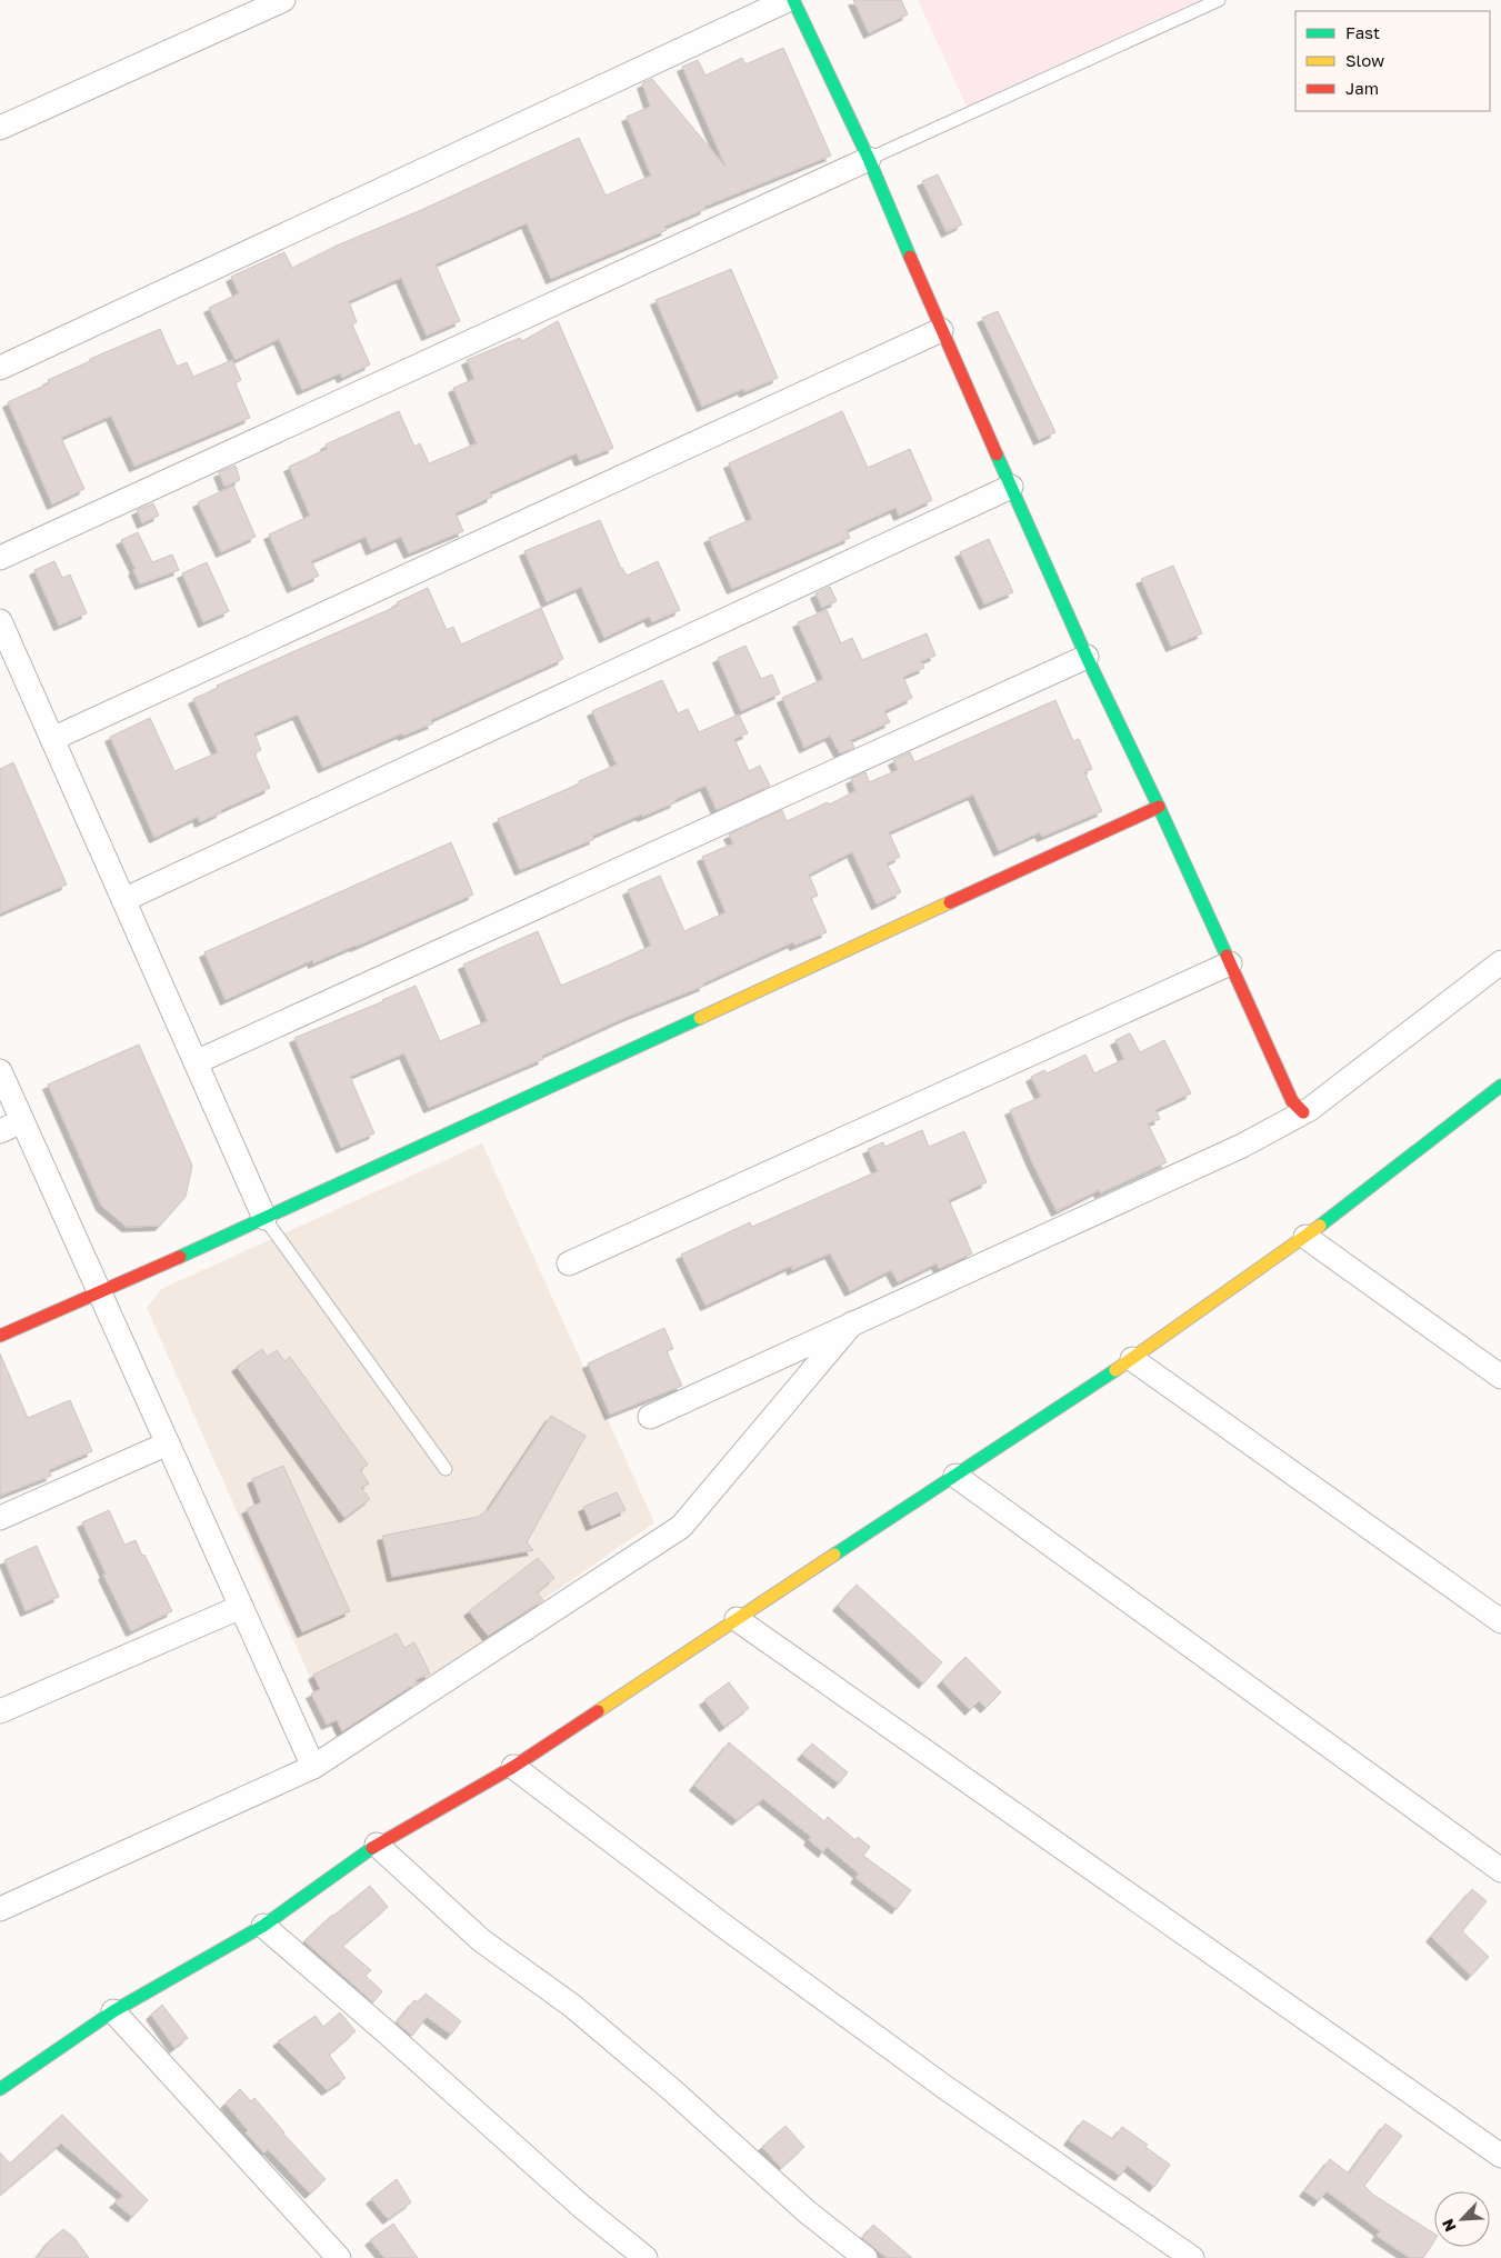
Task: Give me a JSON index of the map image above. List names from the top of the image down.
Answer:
{
  "legend": ["Fast", "Slow", "Jam"],
  "north": "bottom left"
}
